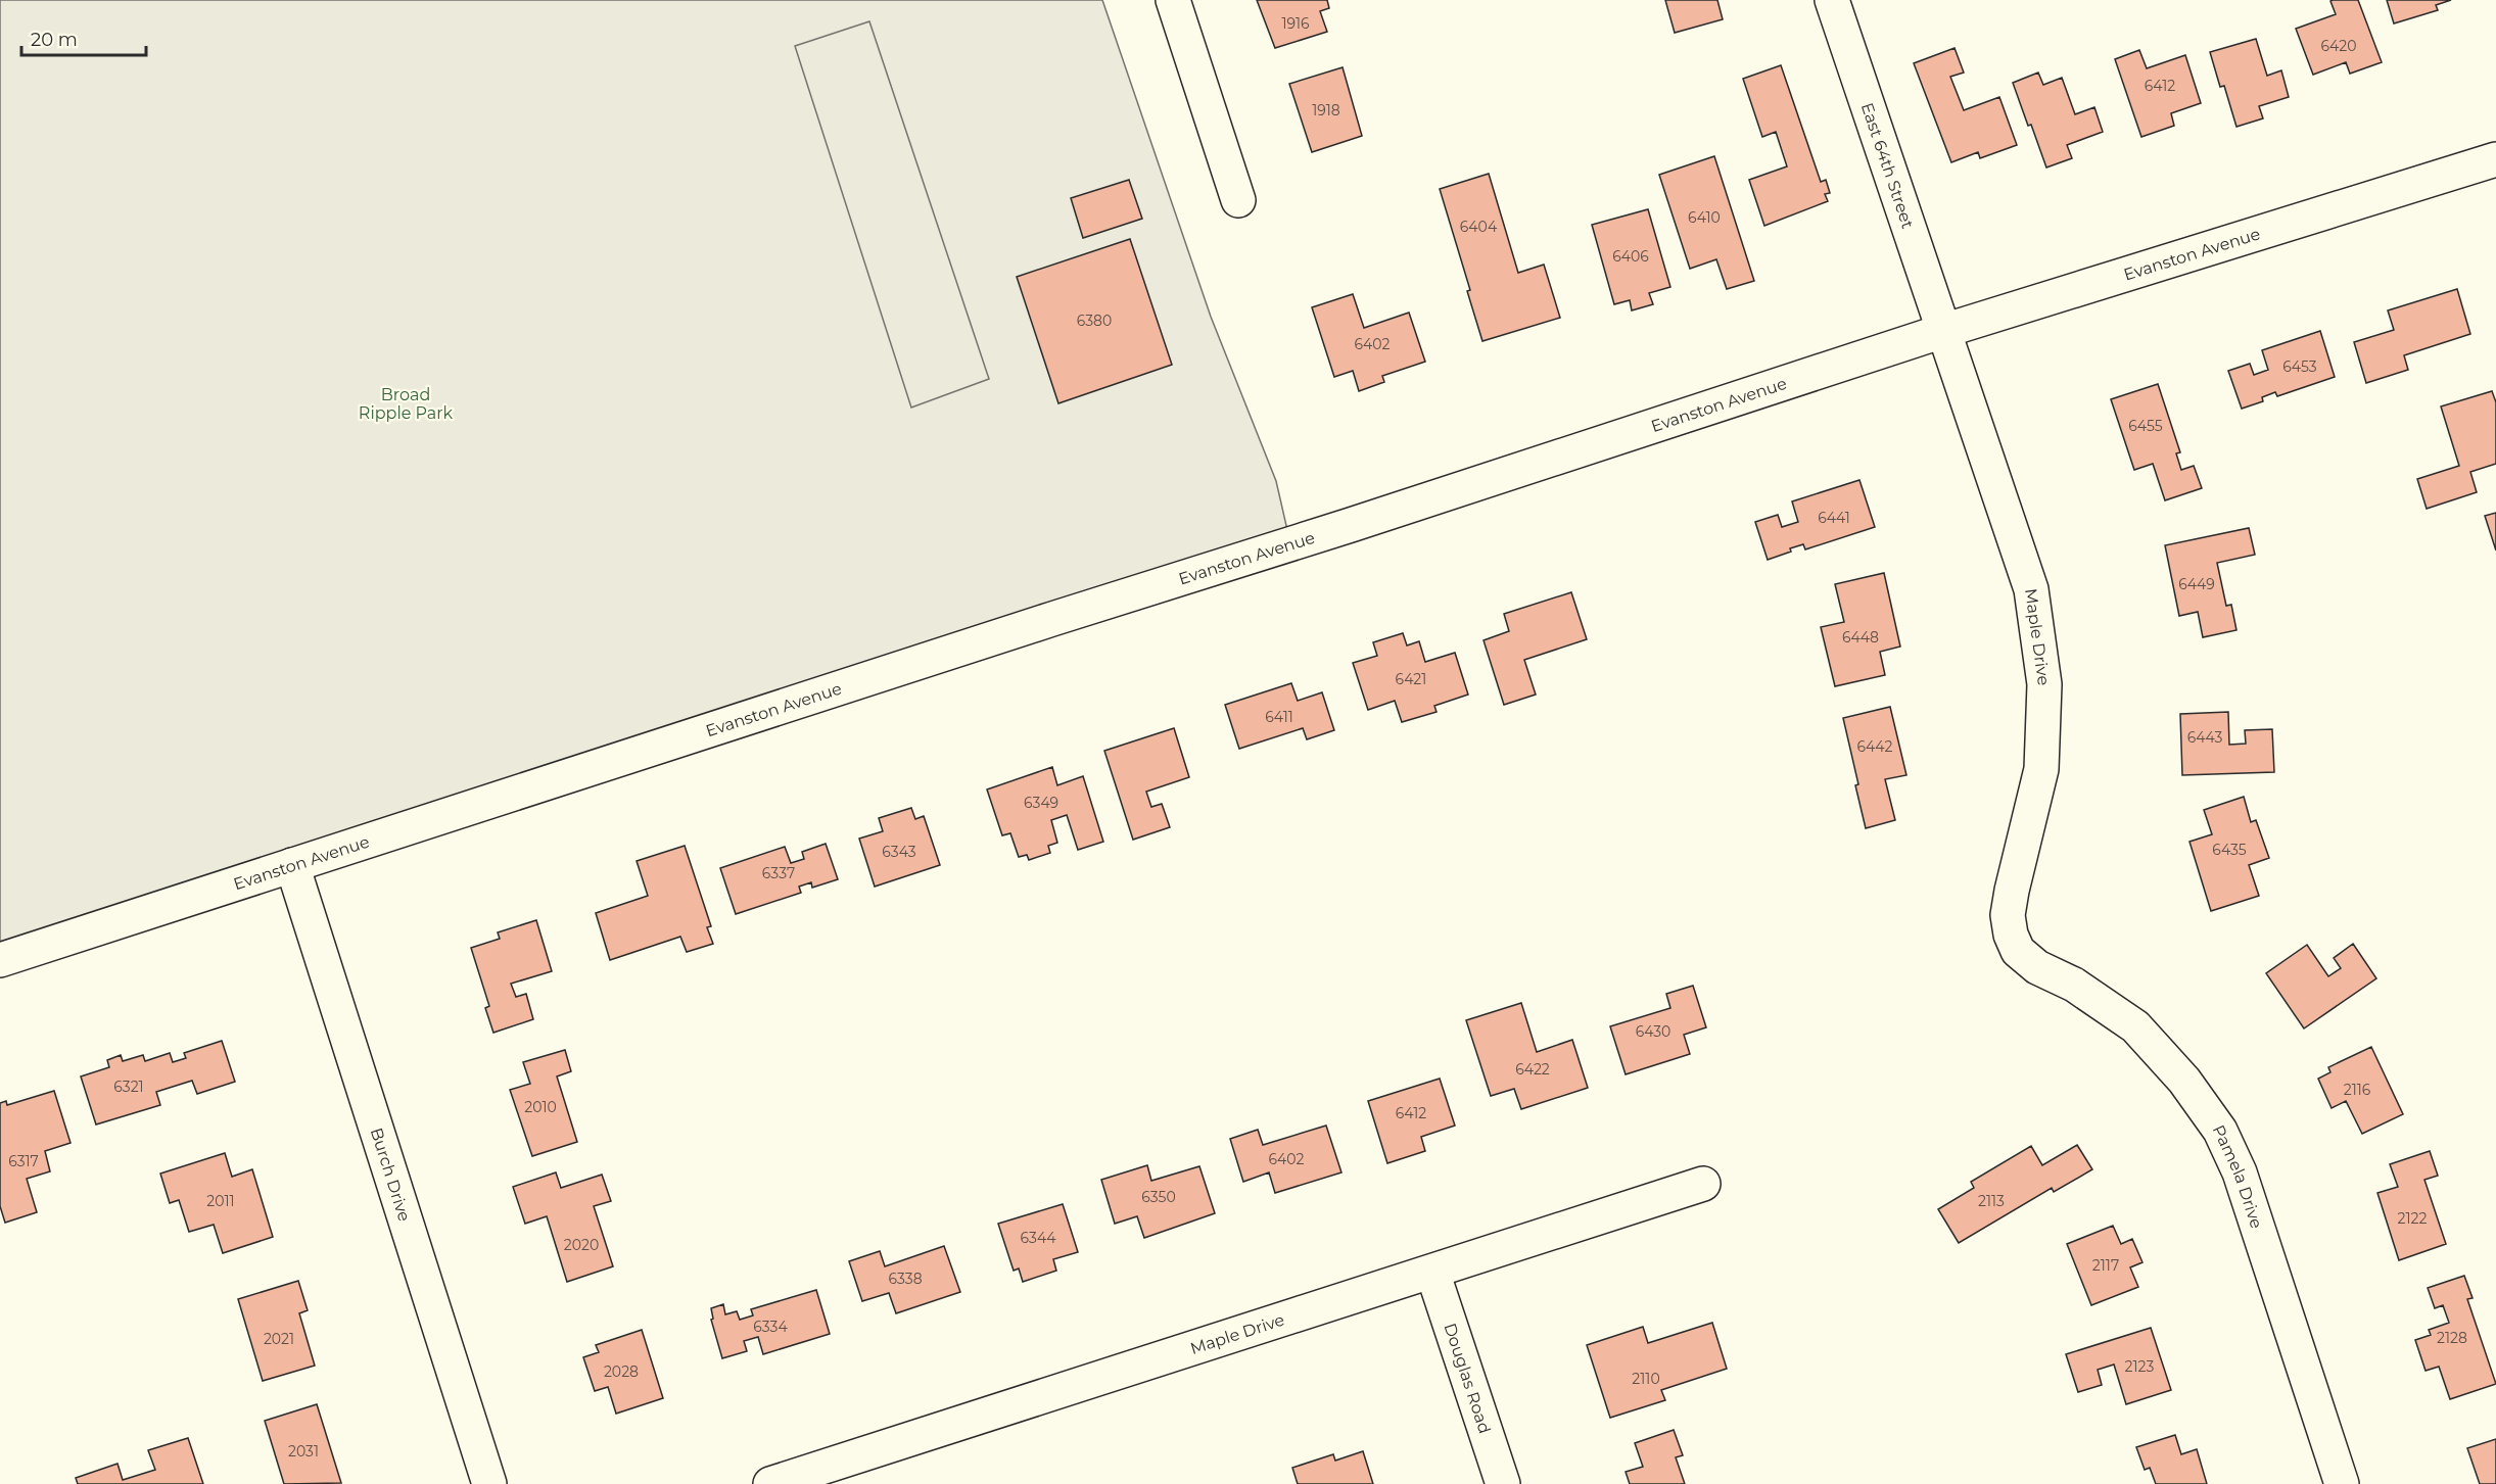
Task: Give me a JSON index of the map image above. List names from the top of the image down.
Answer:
{
  "streets": {
    "street": [
      "East 64th Street",
      "Evanston Avenue",
      "Maple Drive",
      "Burch Drive",
      "Pamela Drive",
      "Douglas Road"
    ]
  },
  "crossings": [
    ["East 64th Street", "Evanston Avenue"],
    ["East 64th Street", "Maple Drive"],
    ["Evanston Avenue", "Maple Drive"],
    ["Evanston Avenue", "Burch Drive"],
    ["Maple Drive", "Pamela Drive"],
    ["Maple Drive", "Douglas Road"]
  ],
  "parks": ["Broad Ripple Park"],
  "house_numbers": [
    "1916",
    "6420",
    "6412",
    "1918",
    "6410",
    "6404",
    "6406",
    "6380",
    "6402",
    "6453",
    "6455",
    "6441",
    "6449",
    "6448",
    "6421",
    "6411",
    "6443",
    "6442",
    "6349",
    "6435",
    "6343",
    "6337",
    "6430",
    "6422",
    "6321",
    "2116",
    "2010",
    "6412",
    "6402",
    "6317",
    "6350",
    "2011",
    "2113",
    "2122",
    "6344",
    "2020",
    "2117",
    "6338",
    "6334",
    "2128",
    "2021",
    "2123",
    "2028",
    "2110",
    "2031"
  ],
  "scale_bar": "20 m"
}
